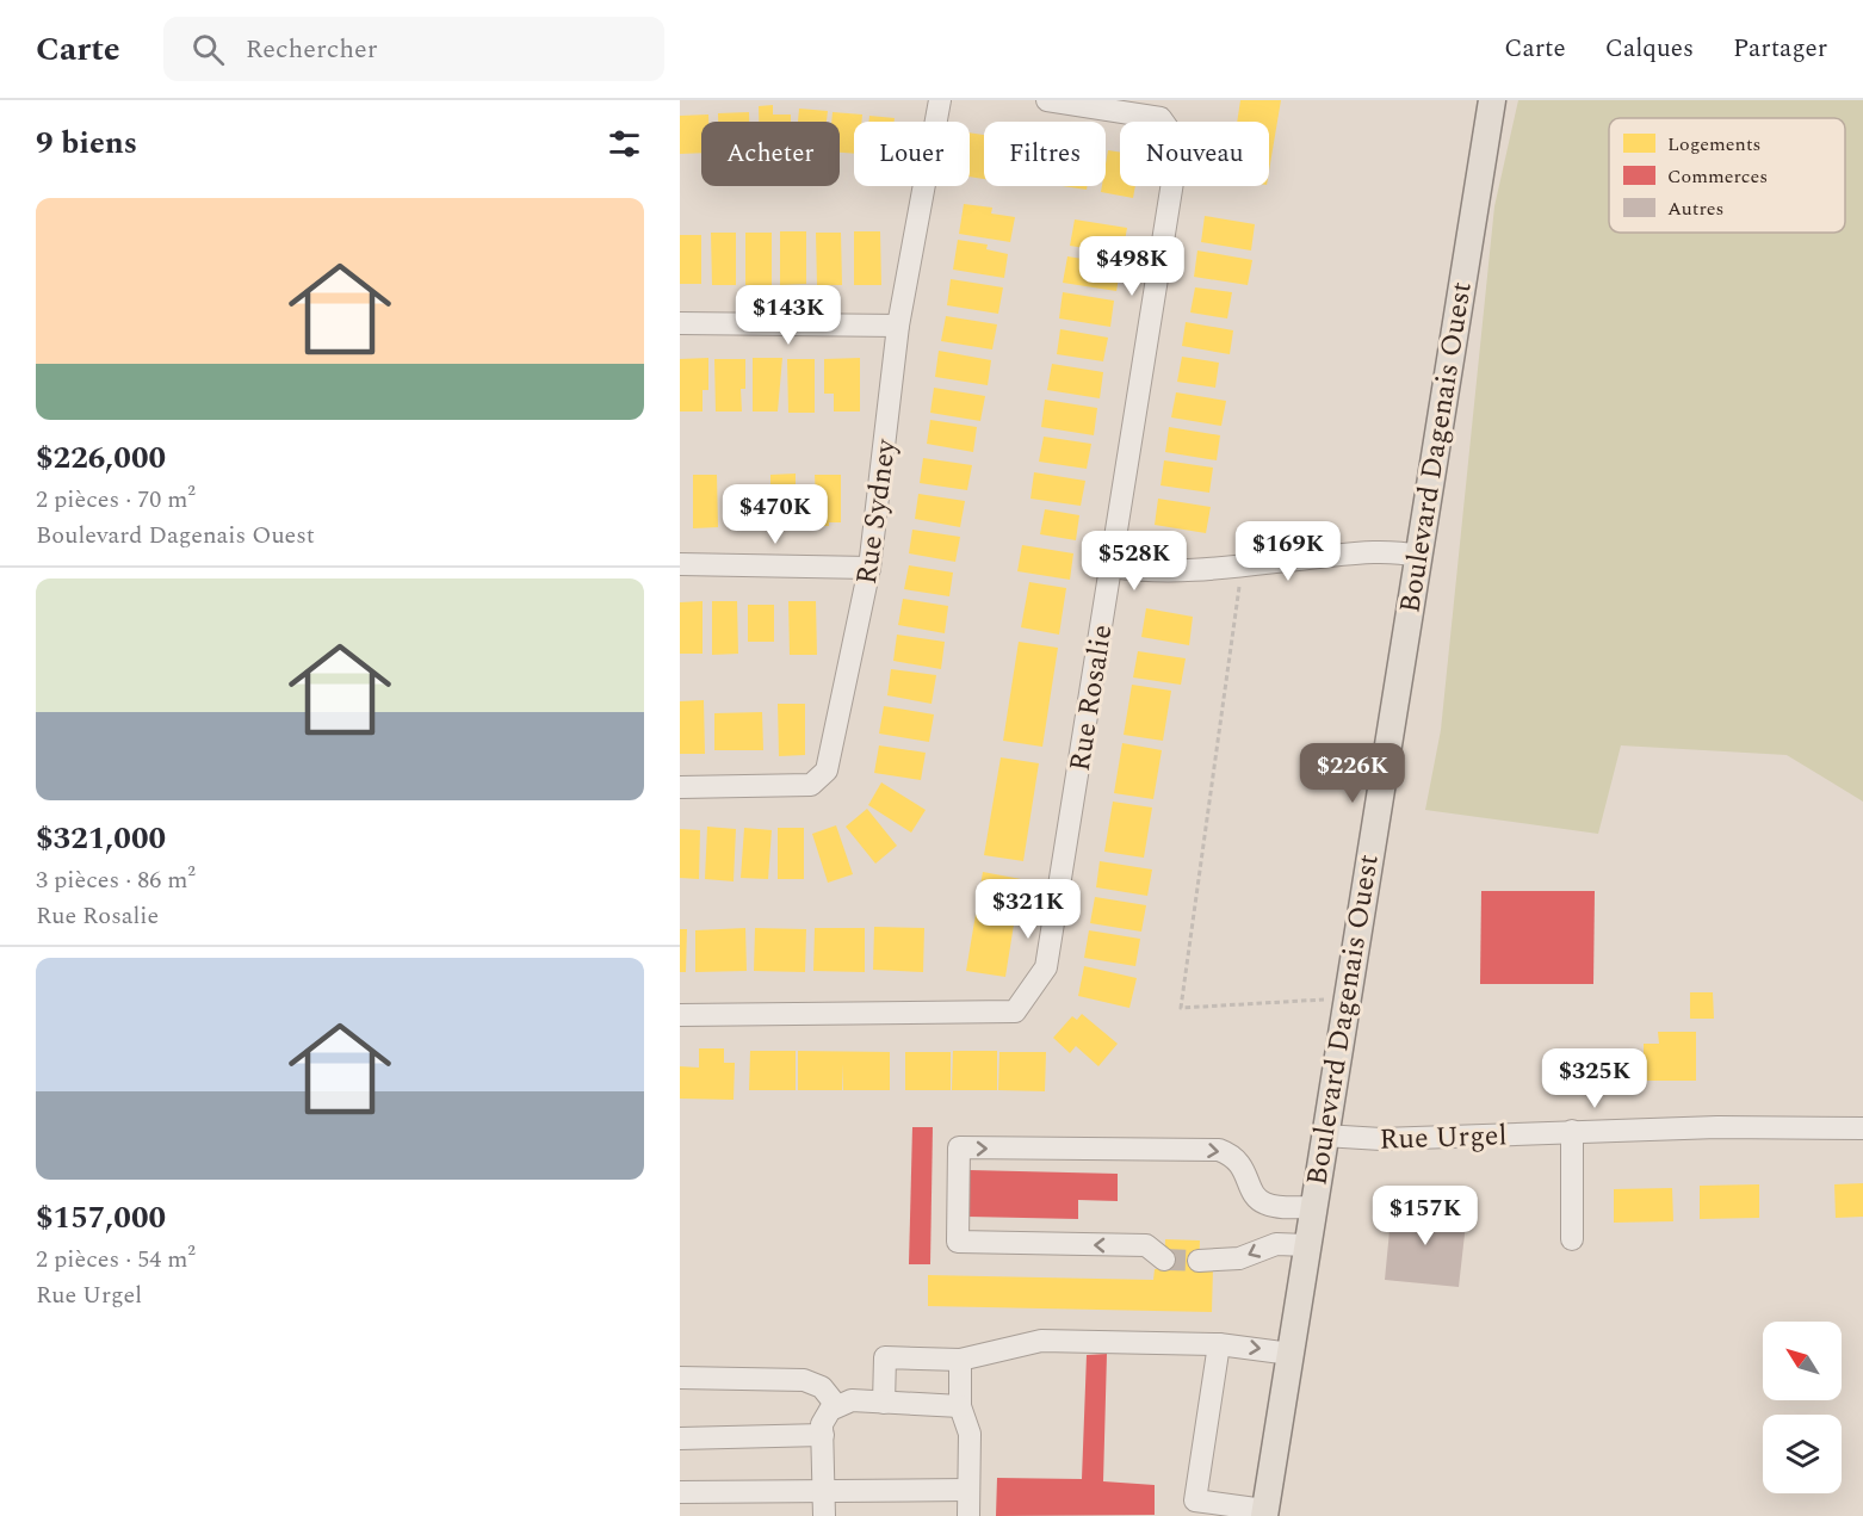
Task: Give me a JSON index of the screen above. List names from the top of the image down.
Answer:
{
  "streets": {
    "main road": ["Boulevard Dagenais Ouest"],
    "street": ["Rue Sydney", "Rue Rosalie", "Rue Urgel"]
  },
  "crossings": [
    ["Boulevard Dagenais Ouest", "Rue Urgel"]
  ],
  "legend": ["Logements", "Commerces", "Autres"],
  "north": "top left",
  "page": {
    "header": "Carte",
    "search": "Rechercher",
    "nav": ["Carte", "Calques", "Partager"],
    "heading": "9 biens",
    "chip": [
      "Acheter",
      "Louer",
      "Filtres",
      "Nouveau"
    ],
    "list": [
      {
        "name": "$226,000",
        "note": "2 pièces · 70 m² · Boulevard Dagenais Ouest"
      },
      {
        "name": "$321,000",
        "note": "3 pièces · 86 m² · Rue Rosalie"
      },
      {
        "name": "$157,000",
        "note": "2 pièces · 54 m² · Rue Urgel"
      }
    ],
    "price": [
      "$498K",
      "$143K",
      "$470K",
      "$169K",
      "$528K",
      "$226K",
      "$321K",
      "$325K",
      "$157K"
    ]
  }
}
